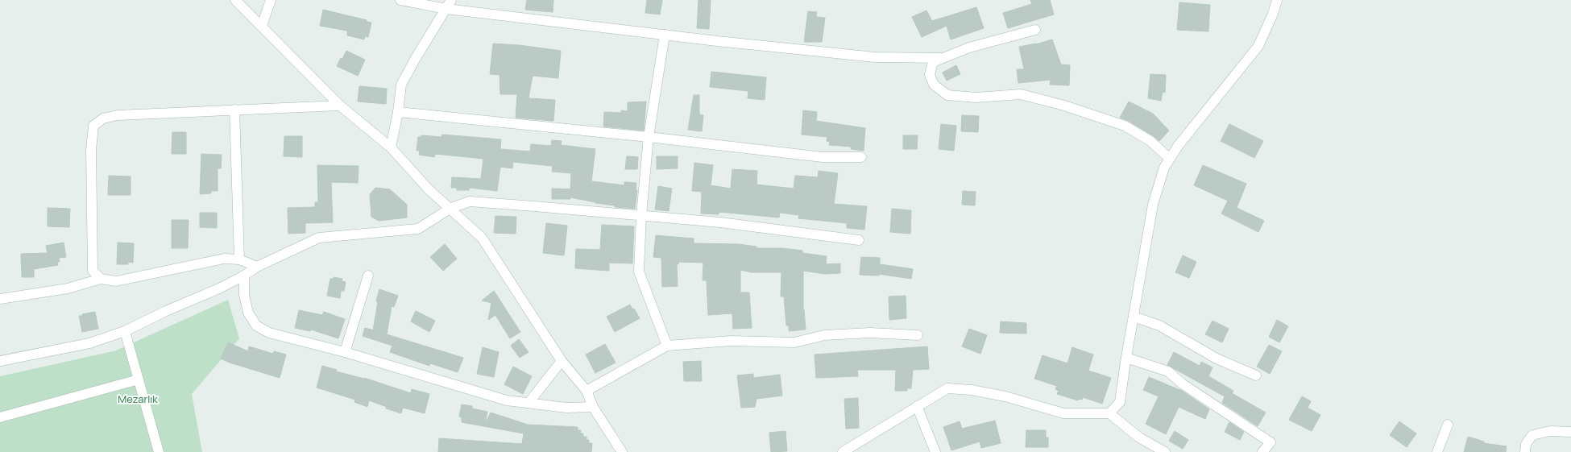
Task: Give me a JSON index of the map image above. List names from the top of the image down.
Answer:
{
  "parks": ["Mezarlık"]
}
